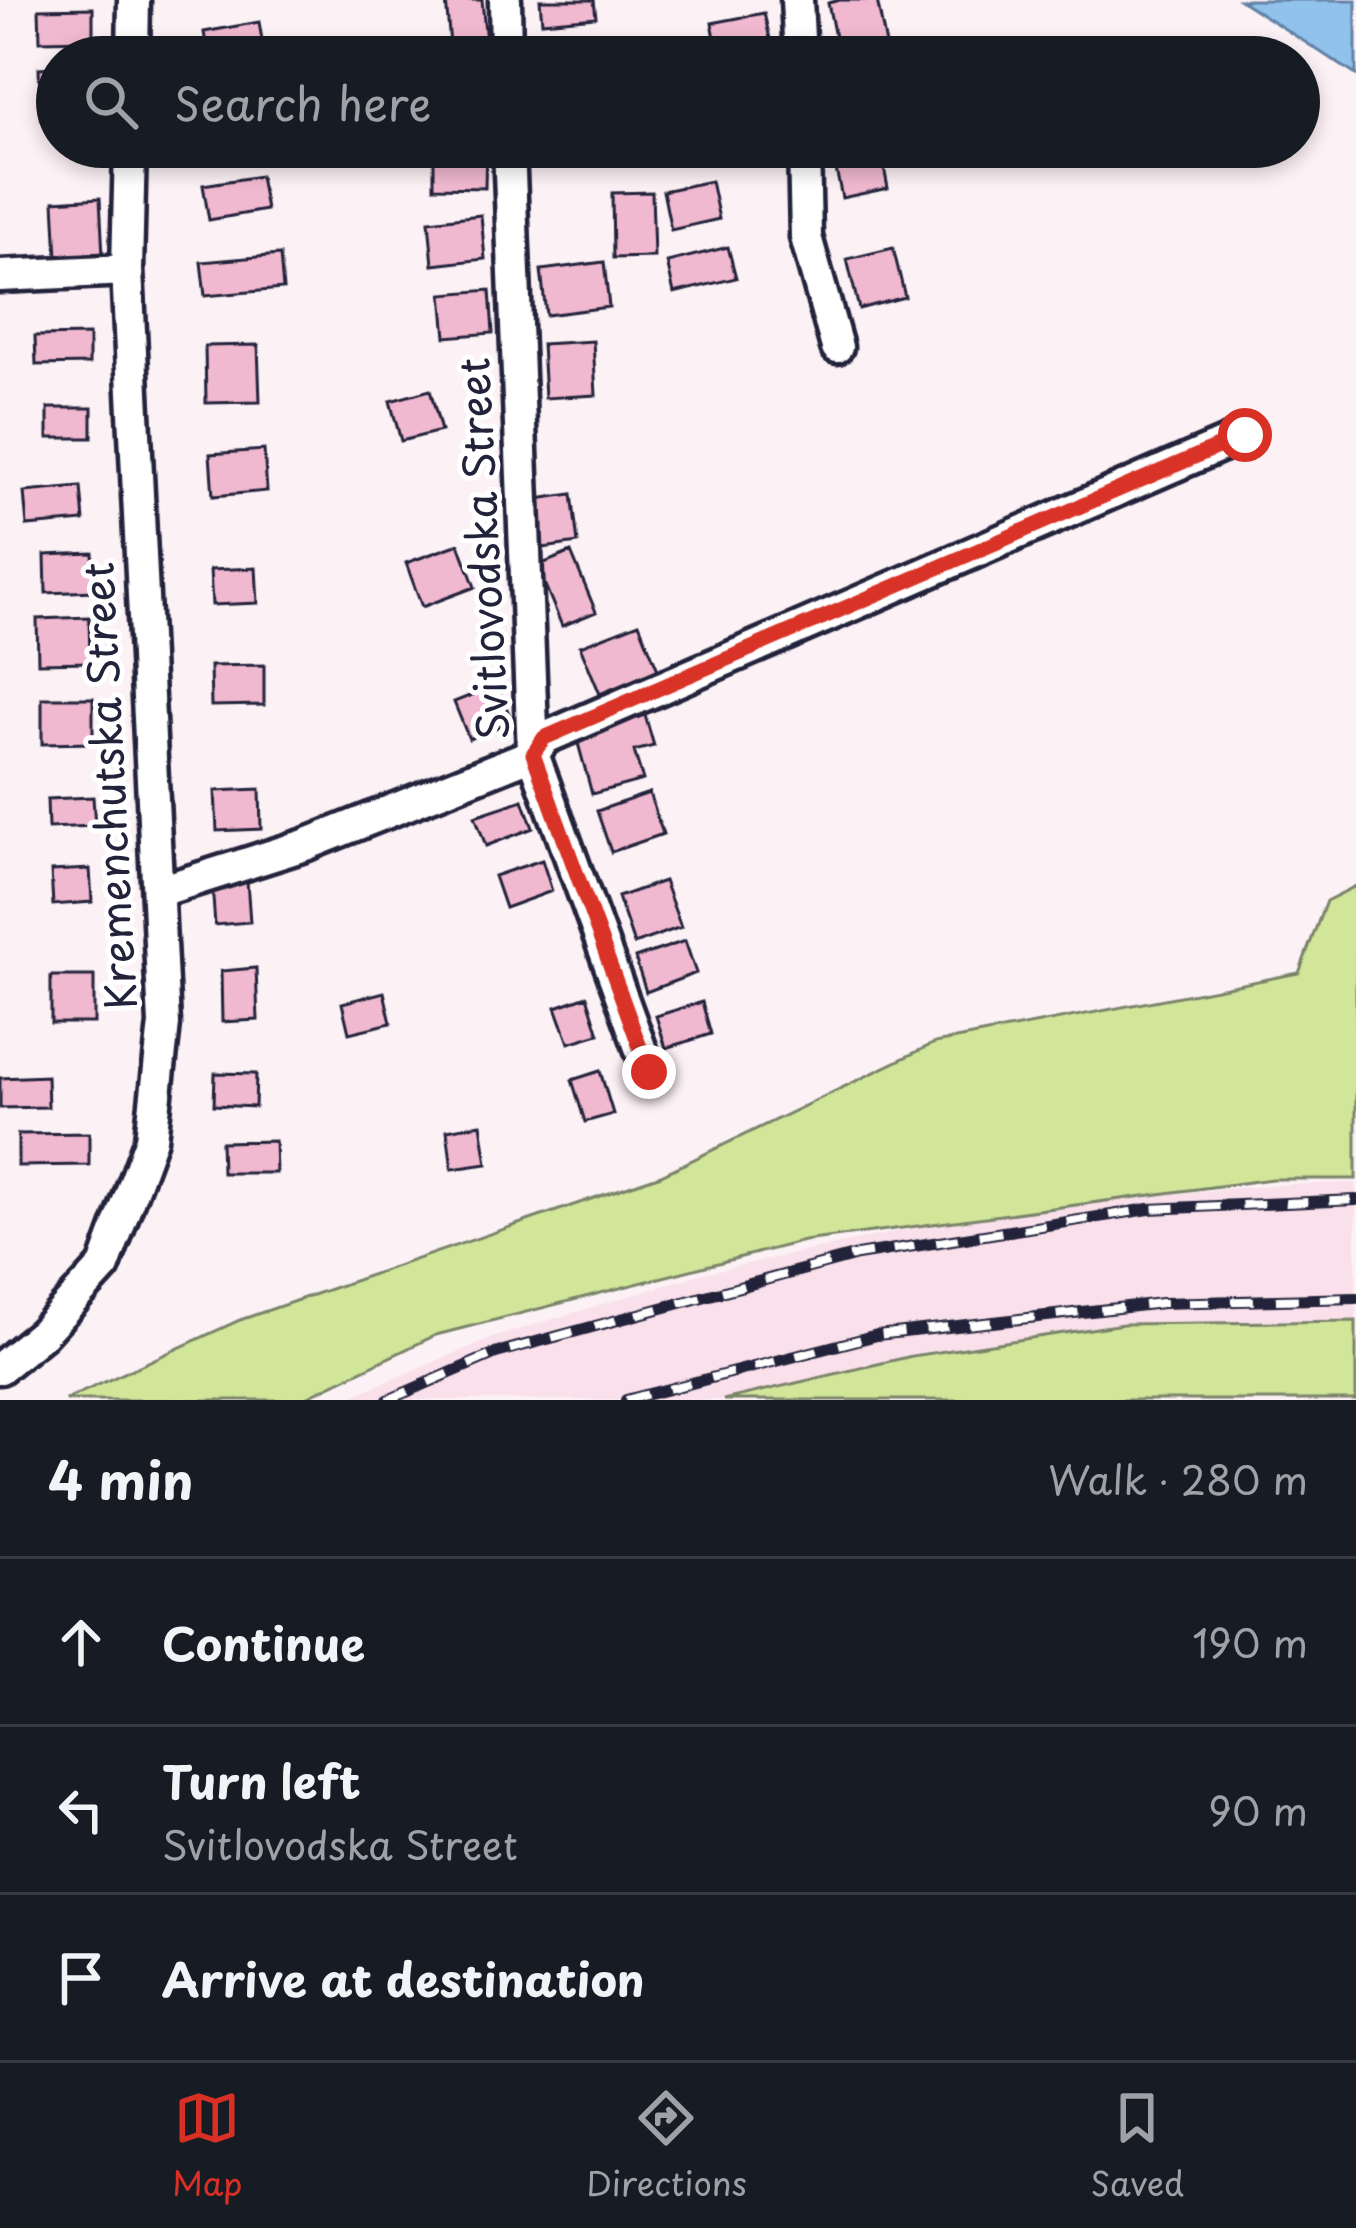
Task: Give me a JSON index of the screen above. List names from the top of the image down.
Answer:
{
  "streets": {
    "street": ["Svitlovodska Street", "Kremenchutska Street"]
  },
  "page": {
    "search": "Search here",
    "heading": ["4 min", "Walk · 280 m"],
    "list": [
      ["Continue", "190 m"],
      ["Turn left", "Svitlovodska Street", "90 m"],
      "Arrive at destination"
    ],
    "nav": ["Map", "Directions", "Saved"]
  }
}
